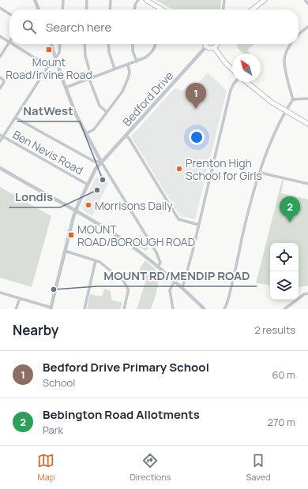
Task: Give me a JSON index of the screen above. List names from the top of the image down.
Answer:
{
  "streets": {
    "street": ["Bedford Drive", "Ben Nevis Road"]
  },
  "crossings": [
    ["Bedford Drive", "Ben Nevis Road"]
  ],
  "places": {
    "transit": ["Mount Road/irvine Road", "MOUNT ROAD/BOROUGH ROAD"],
    "other": [
      "Prenton High School for Girls",
      "NatWest",
      "Londis",
      "Morrisons Daily",
      "MOUNT RD/MENDIP ROAD"
    ]
  },
  "north": "top left",
  "page": {
    "search": "Search here",
    "pins": ["1", "2"],
    "heading": ["Nearby", "2 results"],
    "list": [
      {
        "mark": "1",
        "name": "Bedford Drive Primary School",
        "note": "School",
        "value": "60 m"
      },
      {
        "mark": "2",
        "name": "Bebington Road Allotments",
        "note": "Park",
        "value": "270 m"
      }
    ],
    "nav": ["Map", "Directions", "Saved"]
  }
}
